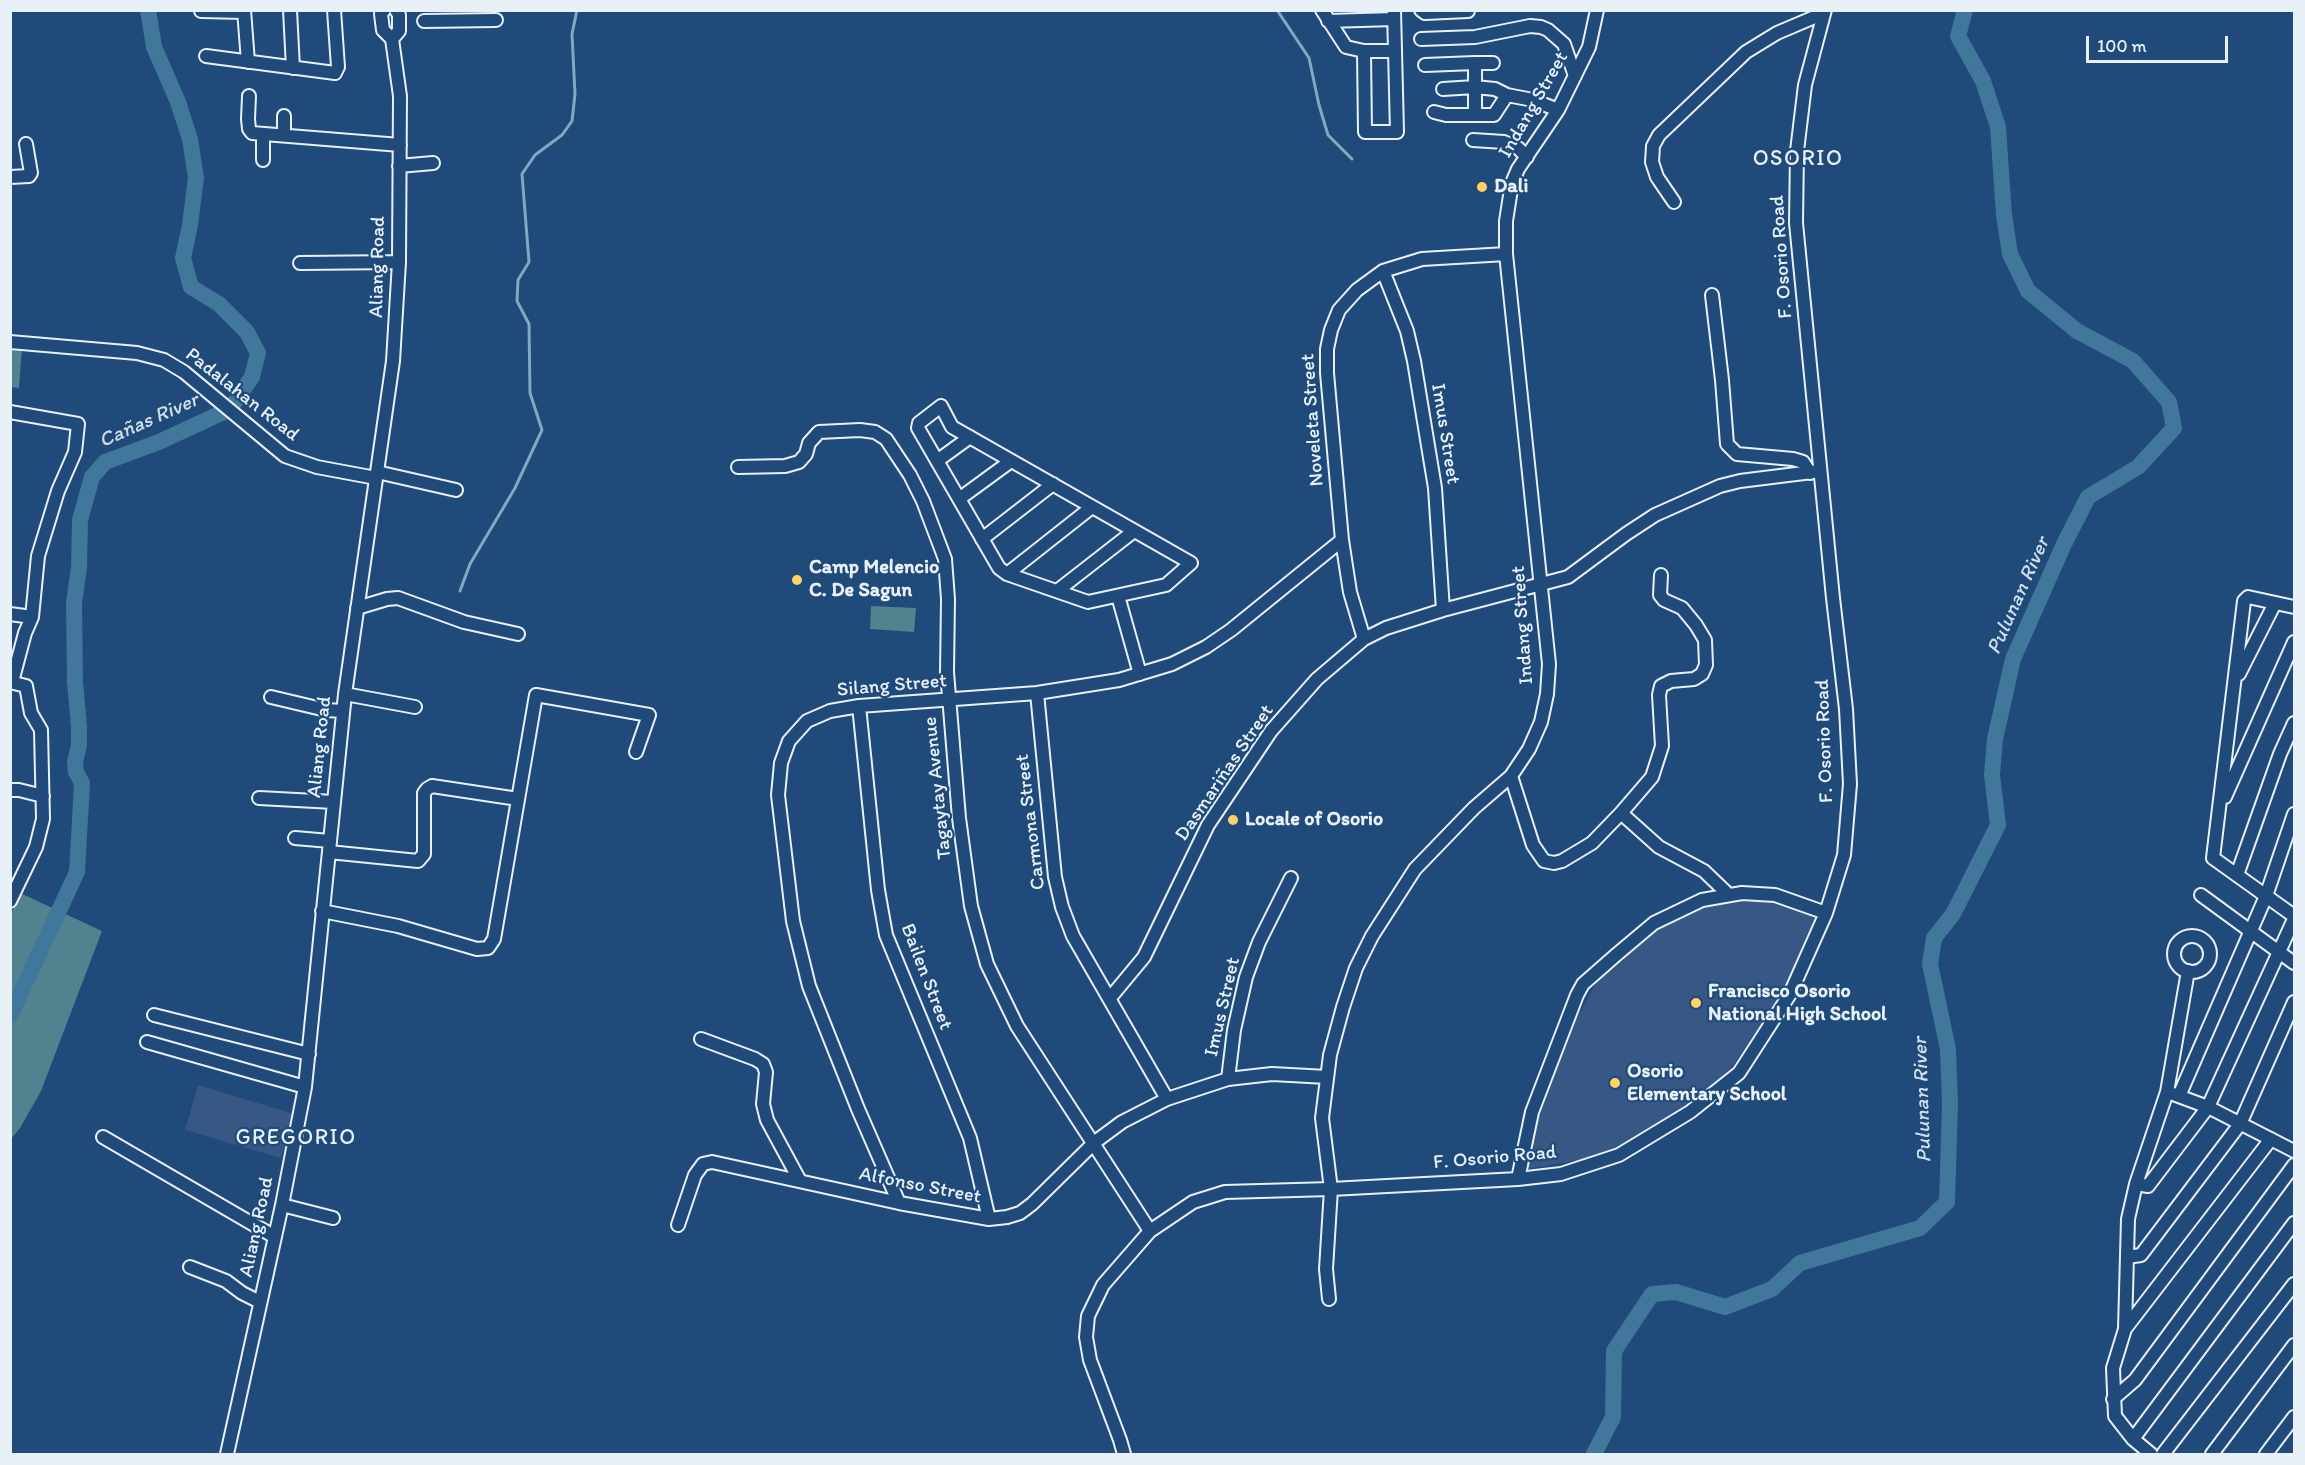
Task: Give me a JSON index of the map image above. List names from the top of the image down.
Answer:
{
  "streets": {
    "street": [
      "Indang Street",
      "F. Osorio Road",
      "Aliang Road",
      "Padalahan Road",
      "Noveleta Street",
      "Imus Street",
      "Silang Street",
      "Dasmariñas Street",
      "Tagaytay Avenue",
      "Carmona Street",
      "Bailen Street",
      "Alfonso Street"
    ]
  },
  "crossings": [
    ["Indang Street", "F. Osorio Road"],
    ["Indang Street", "Noveleta Street"],
    ["Indang Street", "Dasmariñas Street"],
    ["Indang Street", "Alfonso Street"],
    ["F. Osorio Road", "Dasmariñas Street"],
    ["F. Osorio Road", "Tagaytay Avenue"],
    ["Aliang Road", "Padalahan Road"],
    ["Noveleta Street", "Imus Street"],
    ["Noveleta Street", "Silang Street"],
    ["Noveleta Street", "Dasmariñas Street"],
    ["Imus Street", "Dasmariñas Street"],
    ["Imus Street", "Alfonso Street"],
    ["Silang Street", "Tagaytay Avenue"],
    ["Silang Street", "Carmona Street"],
    ["Silang Street", "Bailen Street"],
    ["Silang Street", "Alfonso Street"],
    ["Dasmariñas Street", "Carmona Street"],
    ["Tagaytay Avenue", "Alfonso Street"],
    ["Carmona Street", "Alfonso Street"],
    ["Bailen Street", "Alfonso Street"]
  ],
  "districts": ["OSORIO", "GREGORIO"],
  "water": ["Cañas River", "Pulunan River"],
  "places": [
    "Dali",
    "Camp Melencio C. De Sagun",
    "Locale of Osorio",
    "Francisco Osorio National High School",
    "Osorio Elementary School"
  ],
  "scale_bar": "100 m"
}
